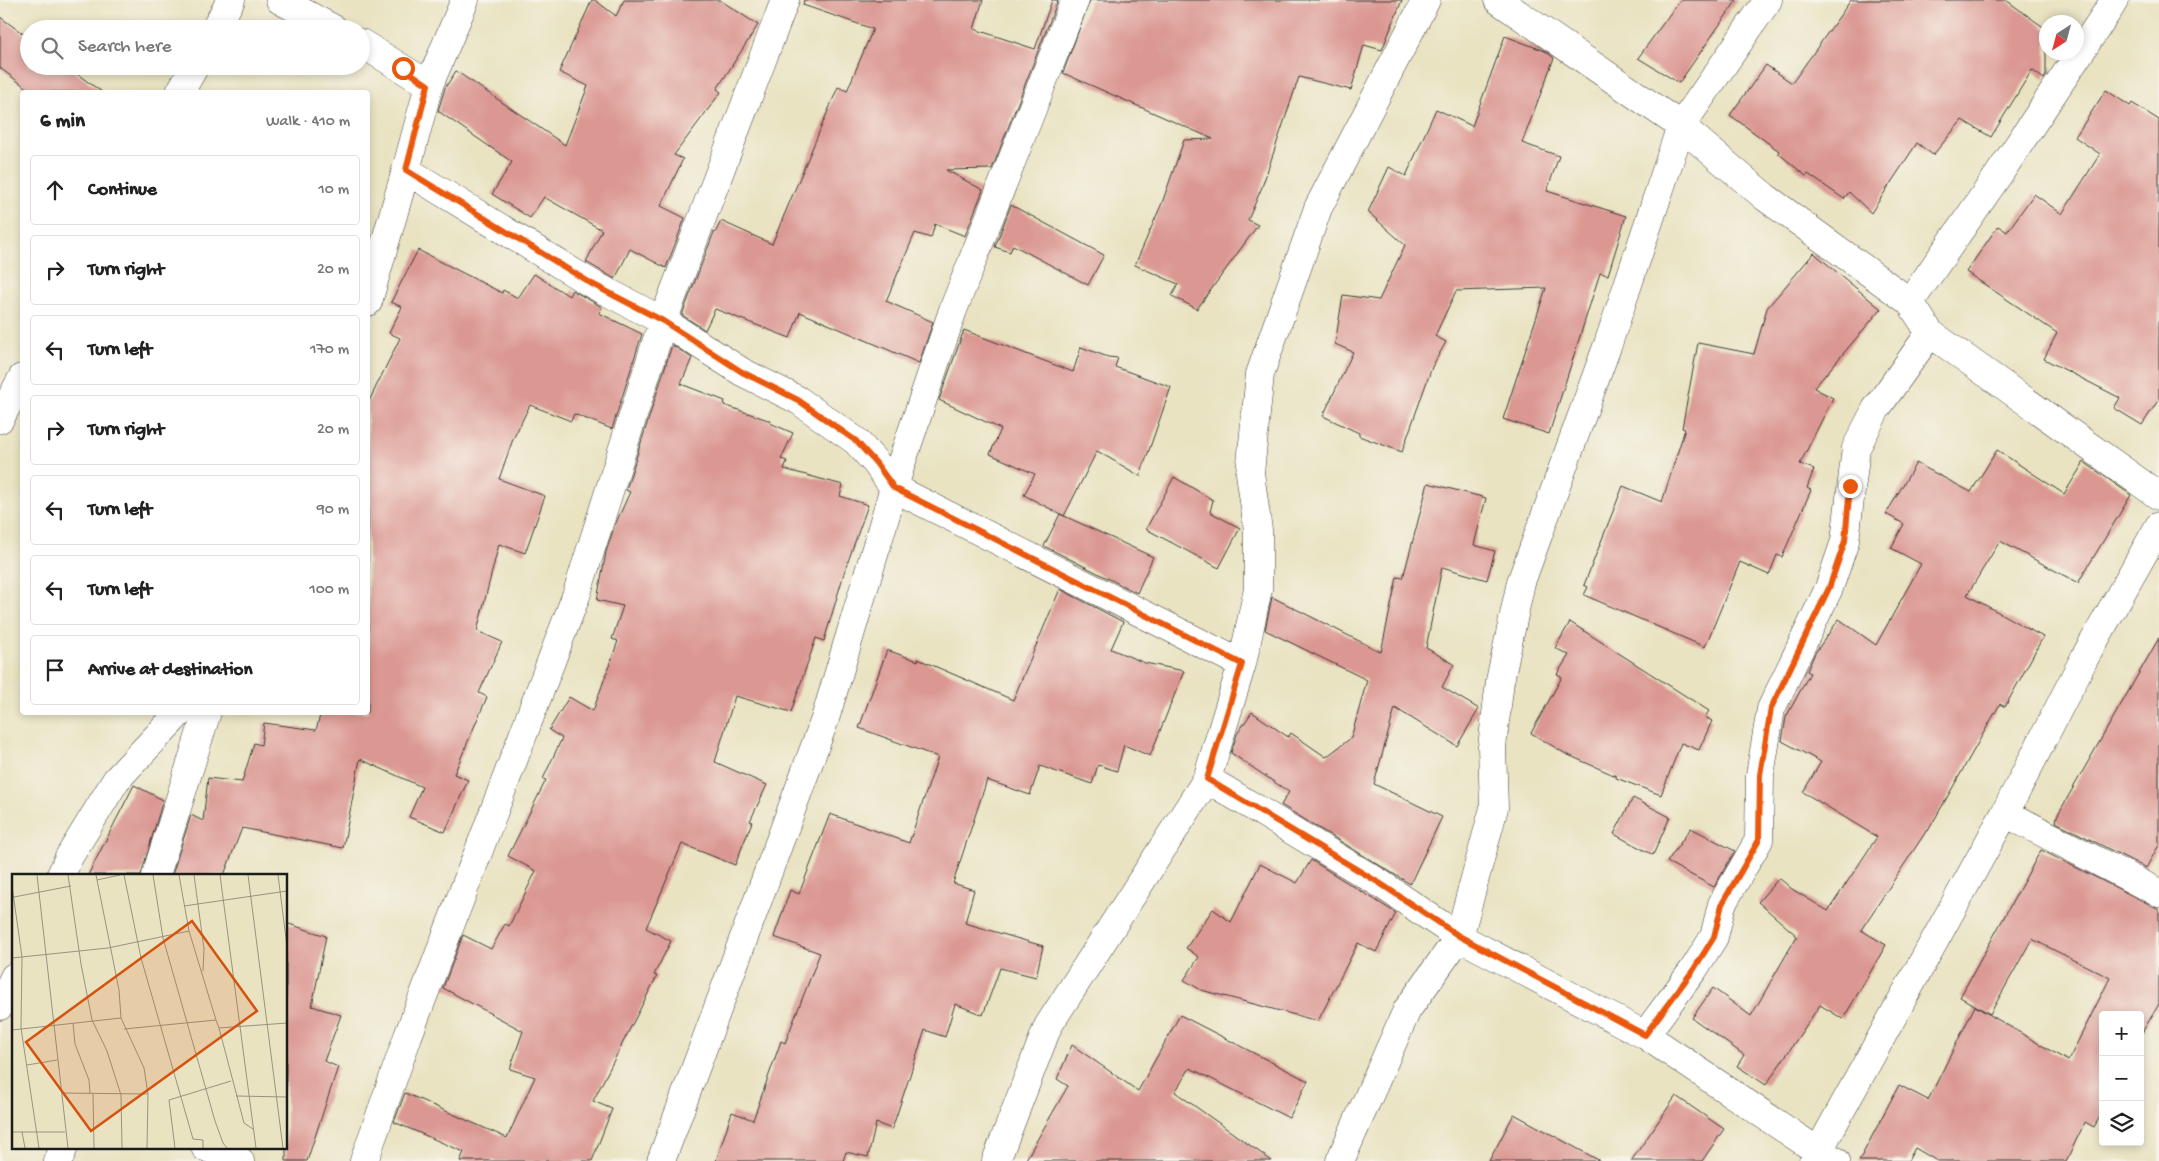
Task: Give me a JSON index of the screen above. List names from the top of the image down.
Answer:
{
  "north": "bottom left",
  "page": {
    "search": "Search here",
    "heading": ["6 min", "Walk · 410 m"],
    "list": [
      ["Continue", "10 m"],
      ["Turn right", "20 m"],
      ["Turn left", "170 m"],
      ["Turn right", "20 m"],
      ["Turn left", "90 m"],
      ["Turn left", "100 m"],
      "Arrive at destination"
    ],
    "map_buttons": ["+", "−"]
  }
}
